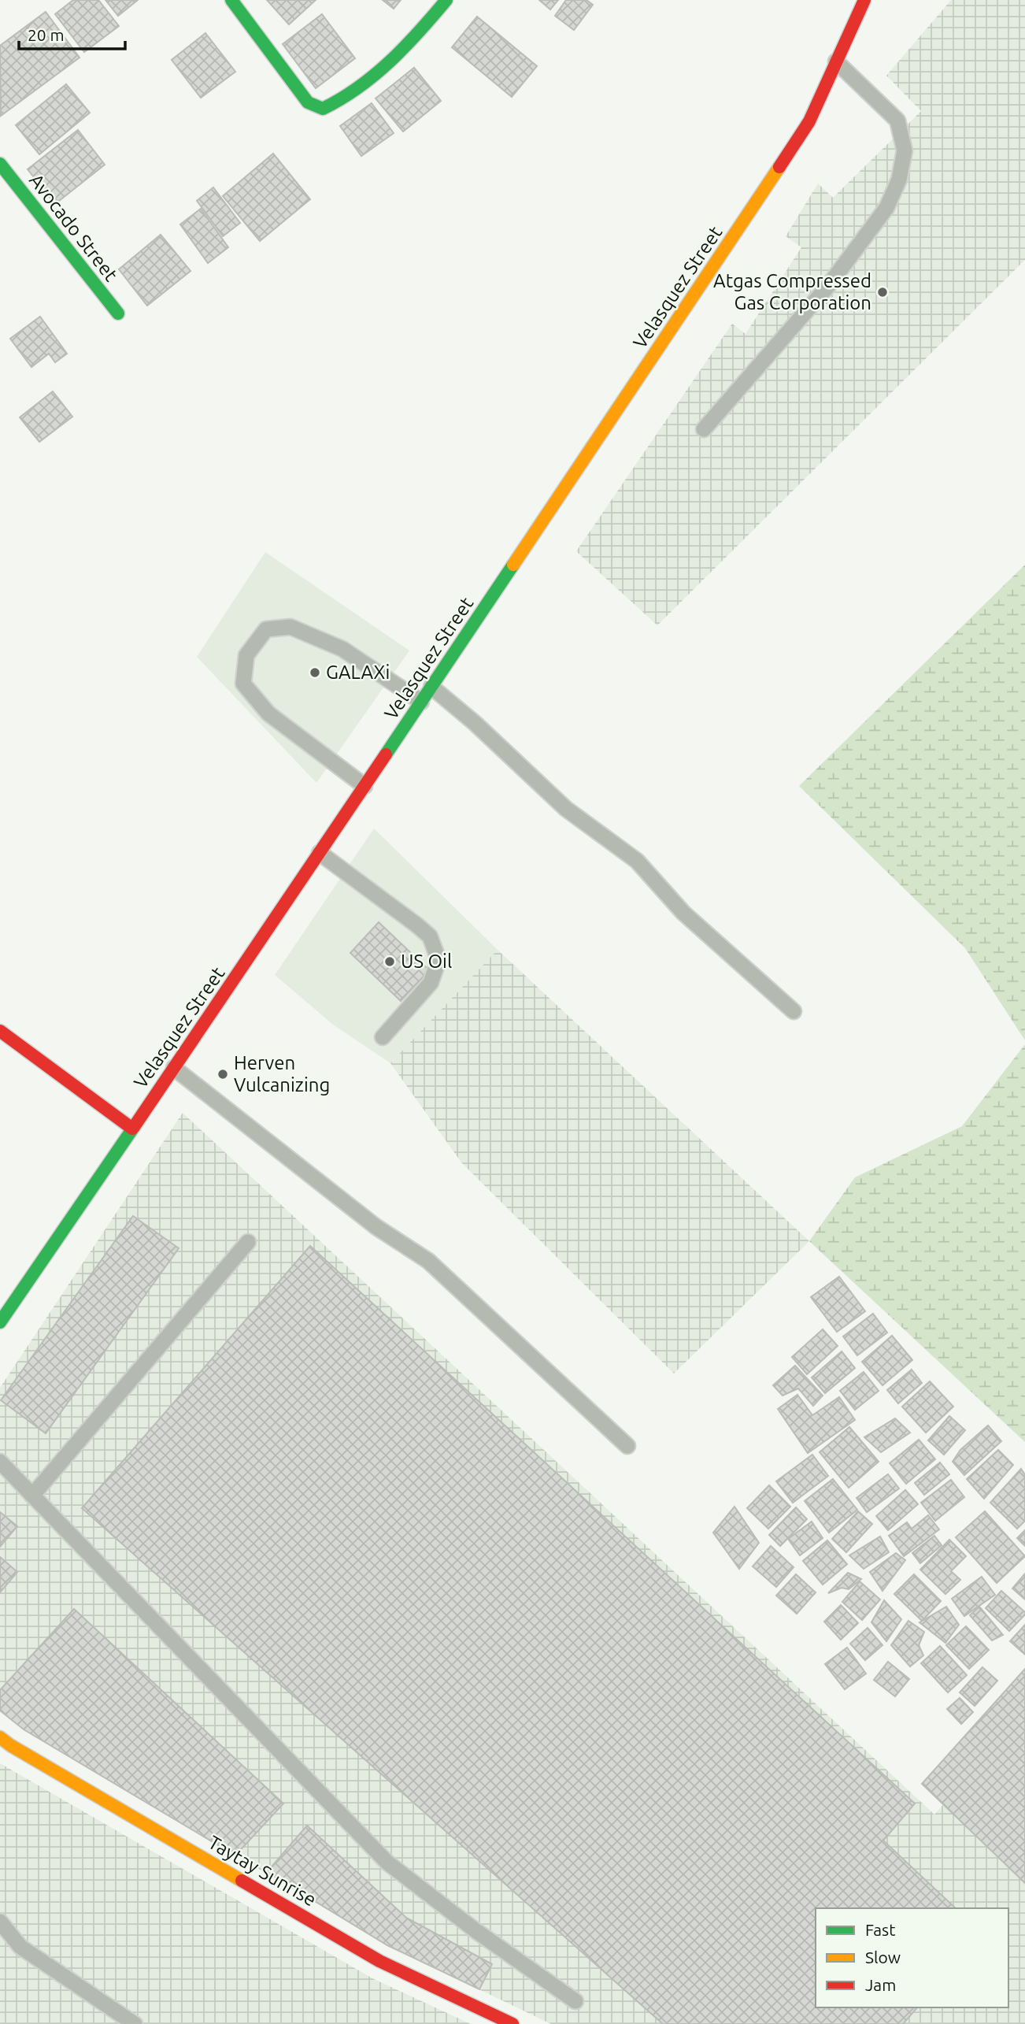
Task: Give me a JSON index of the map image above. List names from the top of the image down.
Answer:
{
  "streets": {
    "main road": ["Avocado Street", "Velasquez Street", "Taytay Sunrise"]
  },
  "places": [
    "Atgas Compressed Gas Corporation",
    "GALAXi",
    "US Oil",
    "Herven Vulcanizing"
  ],
  "legend": ["Fast", "Slow", "Jam"],
  "scale_bar": "20 m"
}
